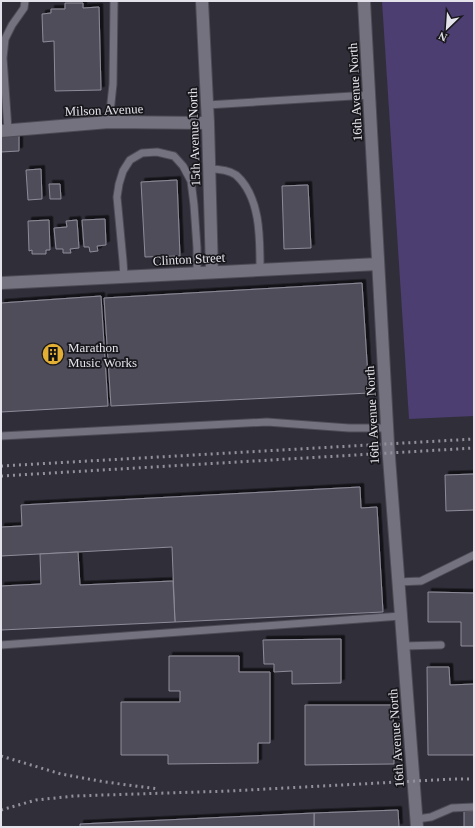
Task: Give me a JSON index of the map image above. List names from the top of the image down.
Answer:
{
  "streets": {
    "street": [
      "16th Avenue North",
      "Milson Avenue",
      "15th Avenue North",
      "Clinton Street"
    ]
  },
  "crossings": [
    ["16th Avenue North", "Clinton Street"],
    ["Milson Avenue", "15th Avenue North"],
    ["15th Avenue North", "Clinton Street"]
  ],
  "places": {
    "building": ["Marathon Music Works"]
  },
  "north": "bottom left"
}
